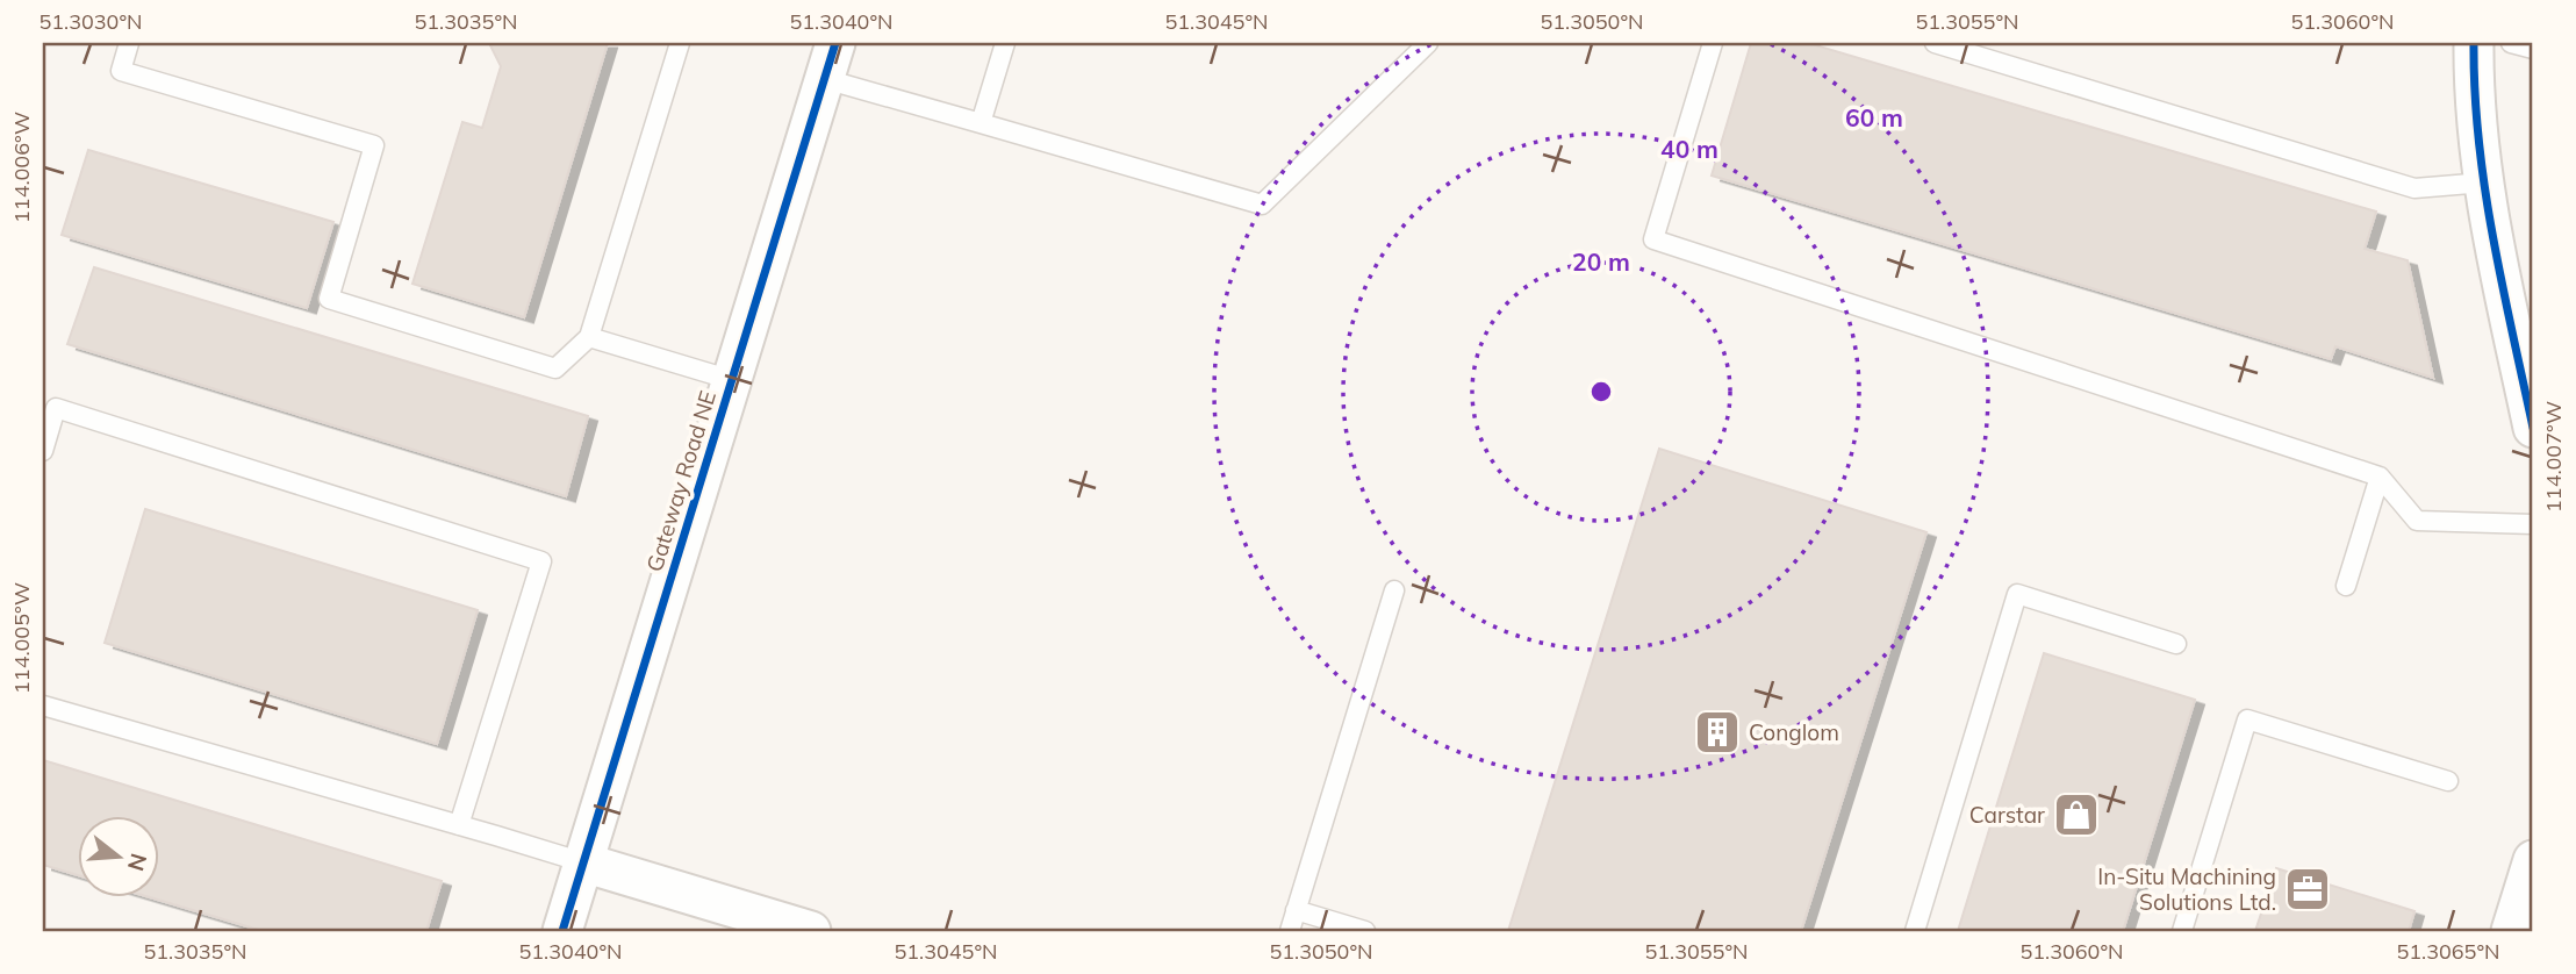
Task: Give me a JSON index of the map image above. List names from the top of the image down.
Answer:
{
  "streets": {
    "street": ["Gateway Road NE"]
  },
  "places": {
    "building": ["Conglom"],
    "shop": ["Carstar"],
    "office": ["In-Situ Machining Solutions Ltd."]
  },
  "north": "right",
  "coordinates": [
    "51.3030°N",
    "51.3035°N",
    "51.3040°N",
    "51.3045°N",
    "51.3050°N",
    "51.3055°N",
    "51.3060°N",
    "114.006°W",
    "114.007°W",
    "114.005°W",
    "51.3065°N"
  ],
  "rings": ["60 m", "40 m", "20 m"]
}
